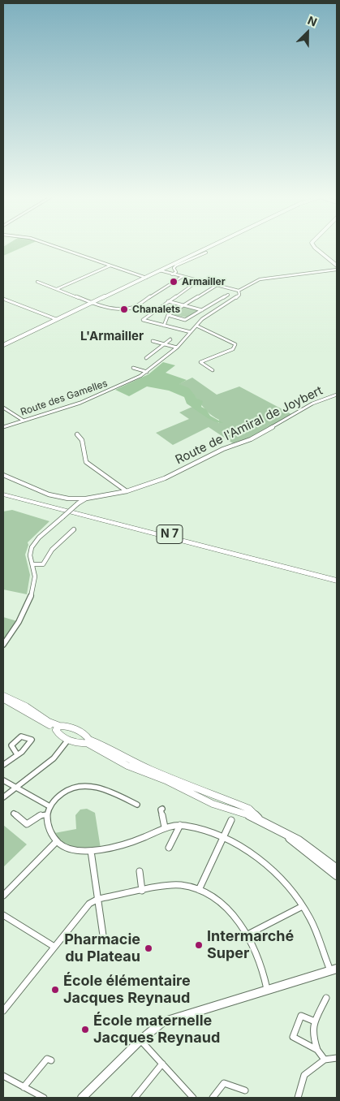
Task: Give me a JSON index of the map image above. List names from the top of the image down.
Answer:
{
  "streets": {
    "highway": ["N 7"],
    "street": ["Route des Gamelles", "Route de l'Amiral de Joybert"]
  },
  "districts": ["L'Armailler"],
  "places": [
    "Armailler",
    "Chanalets",
    "Intermarché Super",
    "Pharmacie du Plateau",
    "École élémentaire Jacques Reynaud",
    "École maternelle Jacques Reynaud"
  ],
  "north": "top right"
}
